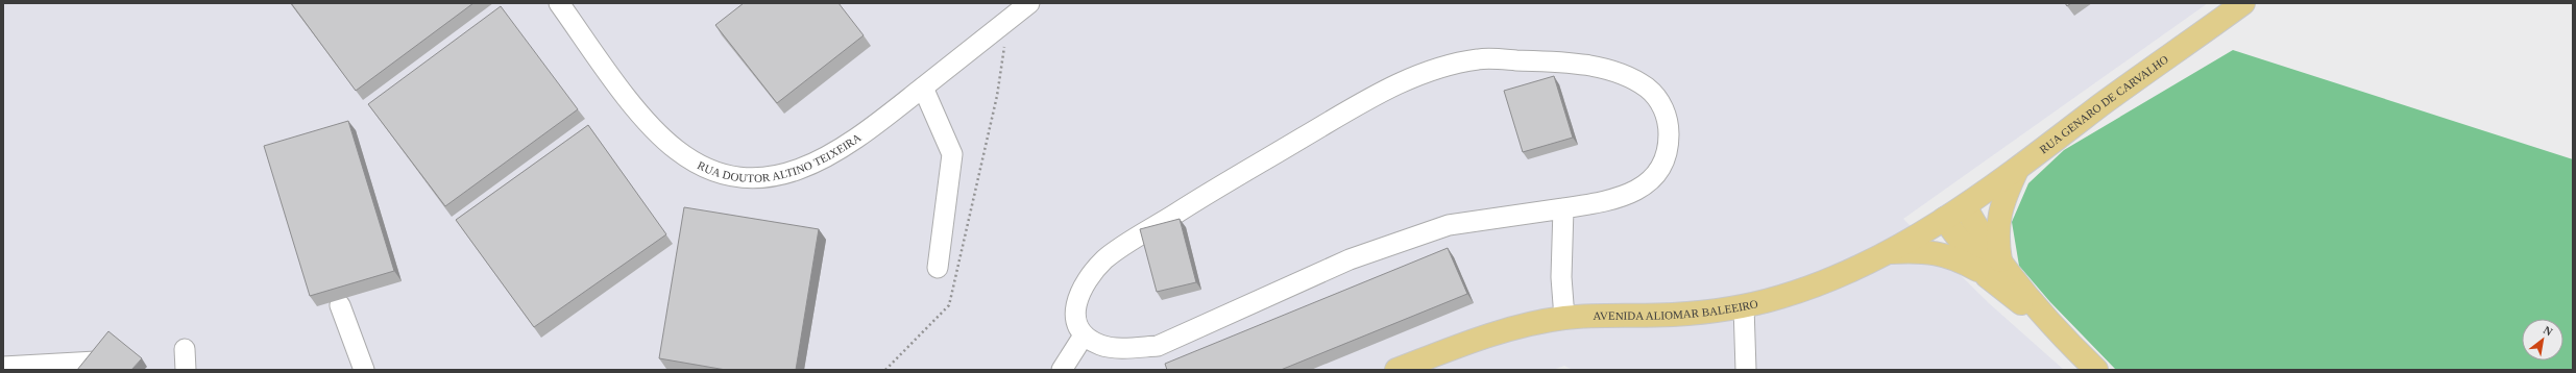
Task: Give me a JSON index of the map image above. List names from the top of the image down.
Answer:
{
  "streets": {
    "main road": ["RUA GENARO DE CARVALHO", "AVENIDA ALIOMAR BALEEIRO"],
    "street": ["RUA DOUTOR ALTINO TEIXEIRA"]
  },
  "crossings": [
    ["RUA GENARO DE CARVALHO", "AVENIDA ALIOMAR BALEEIRO"]
  ],
  "north": "top right"
}
